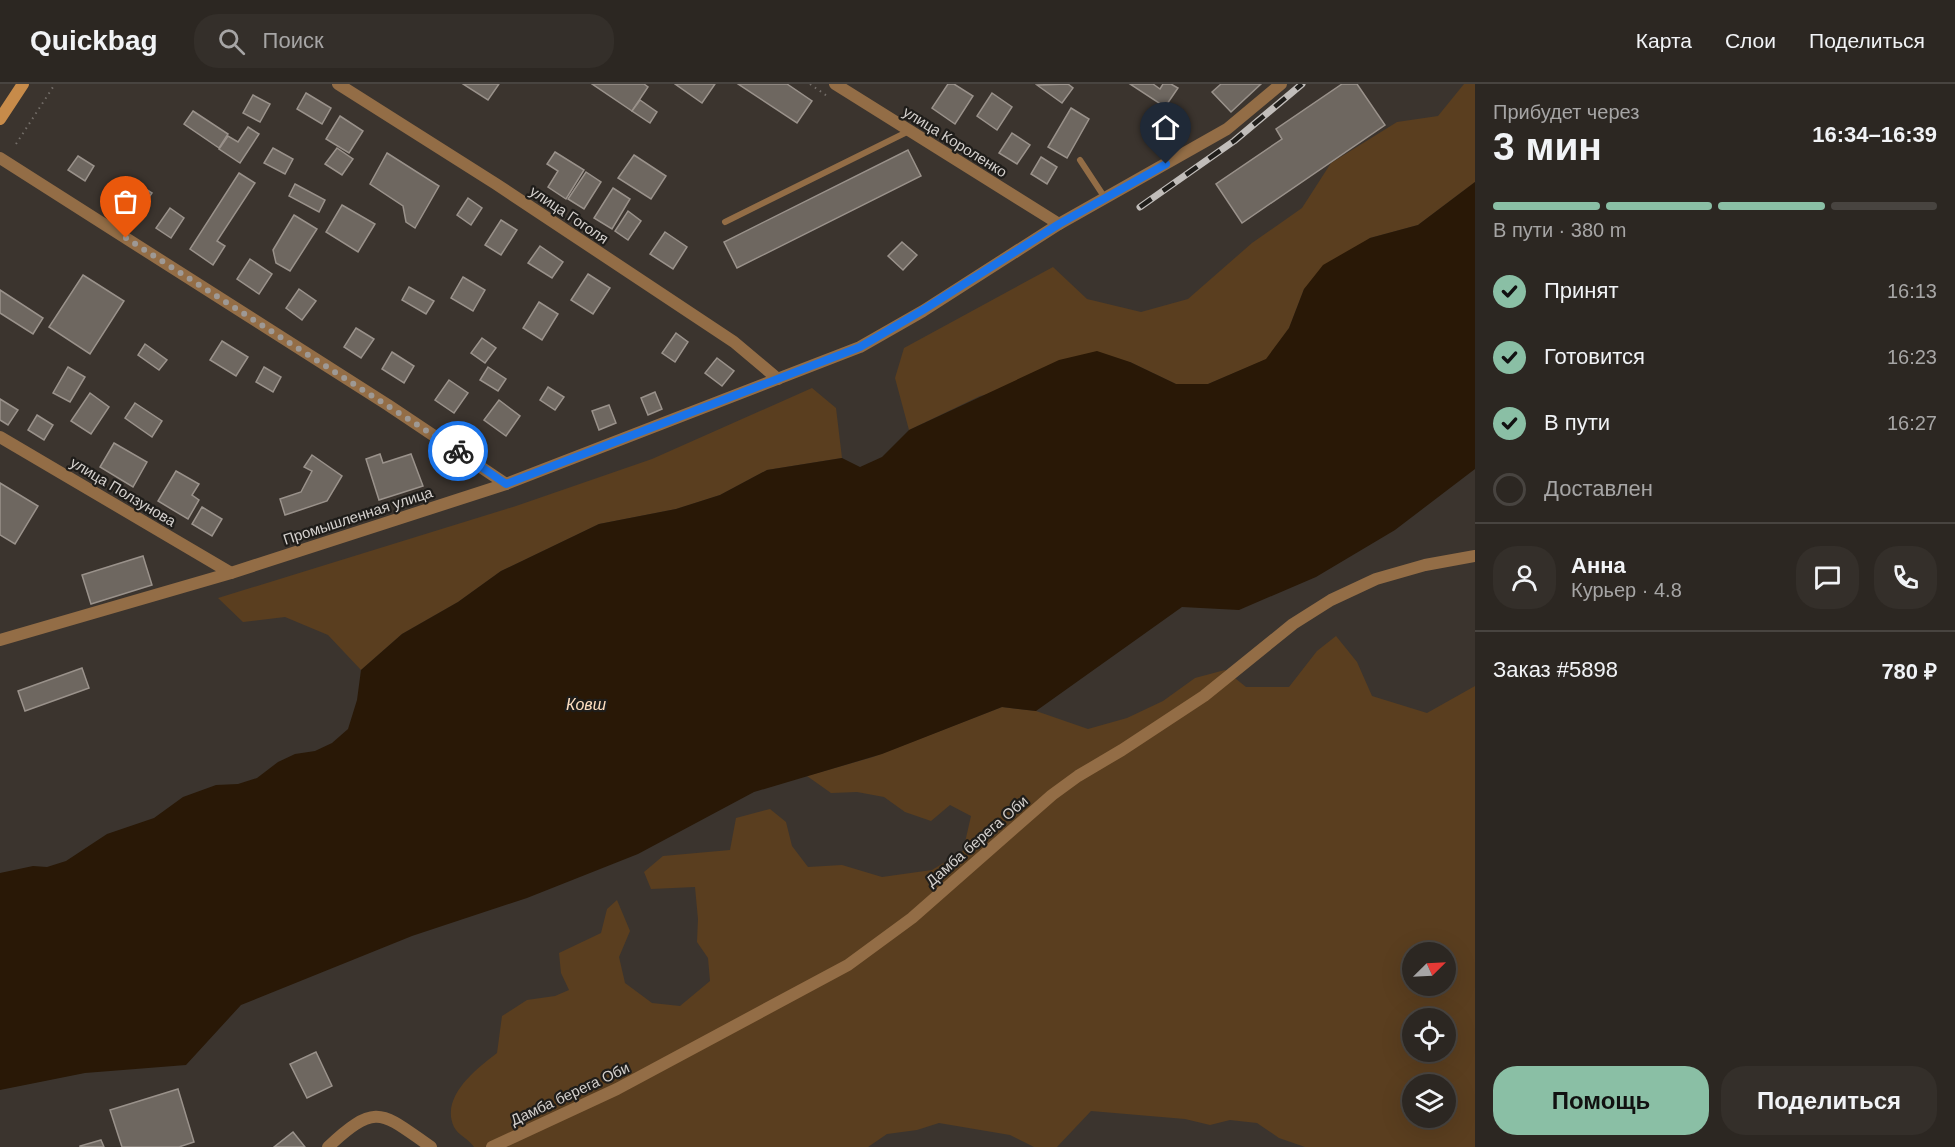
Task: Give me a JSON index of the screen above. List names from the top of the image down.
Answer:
{
  "streets": {
    "street": [
      "улица Короленко",
      "улица Гоголя",
      "улица Ползунова",
      "Промышленная улица",
      "Дамба берега Оби"
    ]
  },
  "crossings": [
    ["улица Короленко", "Промышленная улица"],
    ["улица Гоголя", "Промышленная улица"],
    ["улица Ползунова", "Промышленная улица"]
  ],
  "water": ["Ковш"],
  "north": "top right",
  "page": {
    "header": "Quickbag",
    "search": "Поиск",
    "nav": ["Карта", "Слои", "Поделиться"],
    "heading": ["3 мин", "Прибудет через", "16:34–16:39"],
    "panel": [
      "Анна",
      "Курьер · 4.8",
      "Заказ #5898",
      "780 ₽"
    ],
    "bar": "В пути · 380 m",
    "list": [
      ["Принят", "16:13"],
      ["Готовится", "16:23"],
      ["В пути", "16:27"],
      "Доставлен"
    ],
    "buttons": ["Помощь", "Поделиться"]
  }
}
